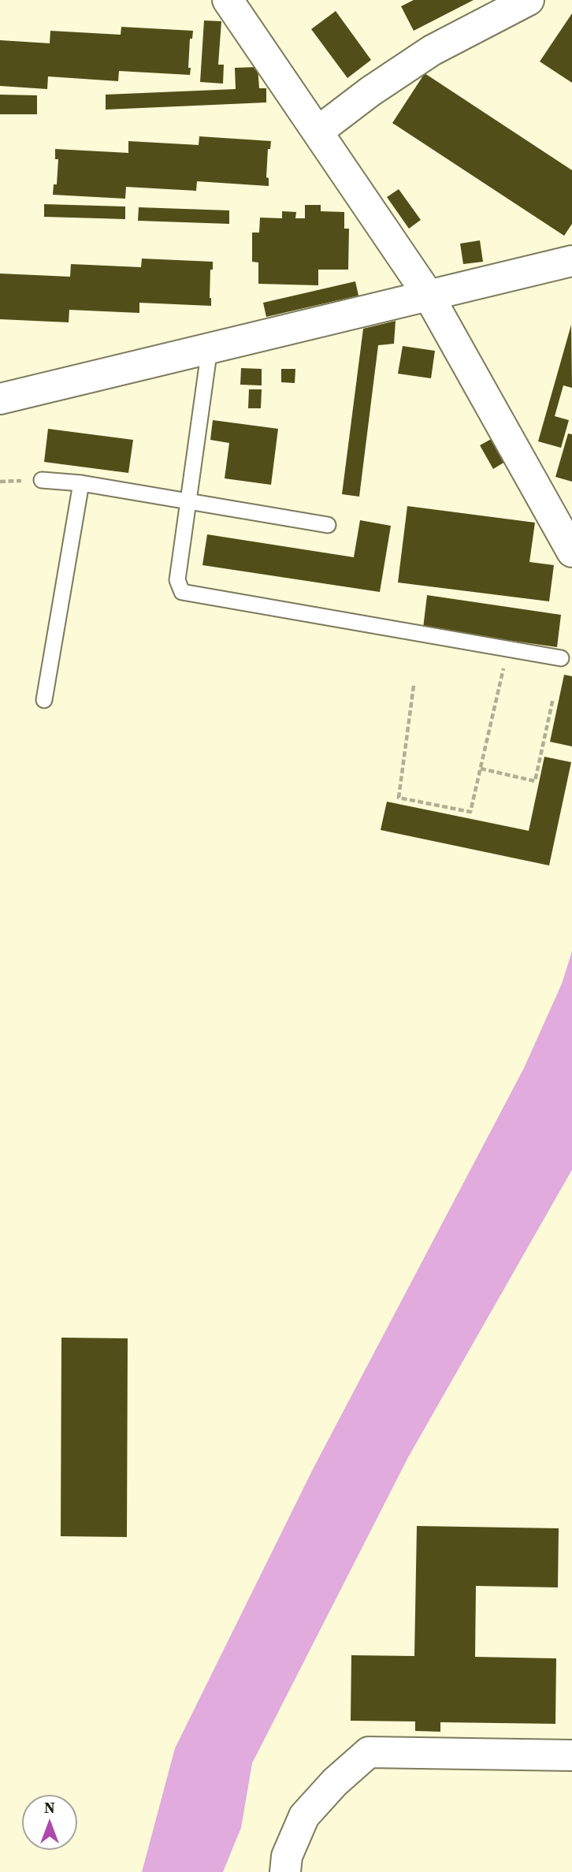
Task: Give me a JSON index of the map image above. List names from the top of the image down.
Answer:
{
  "north": "top"
}
